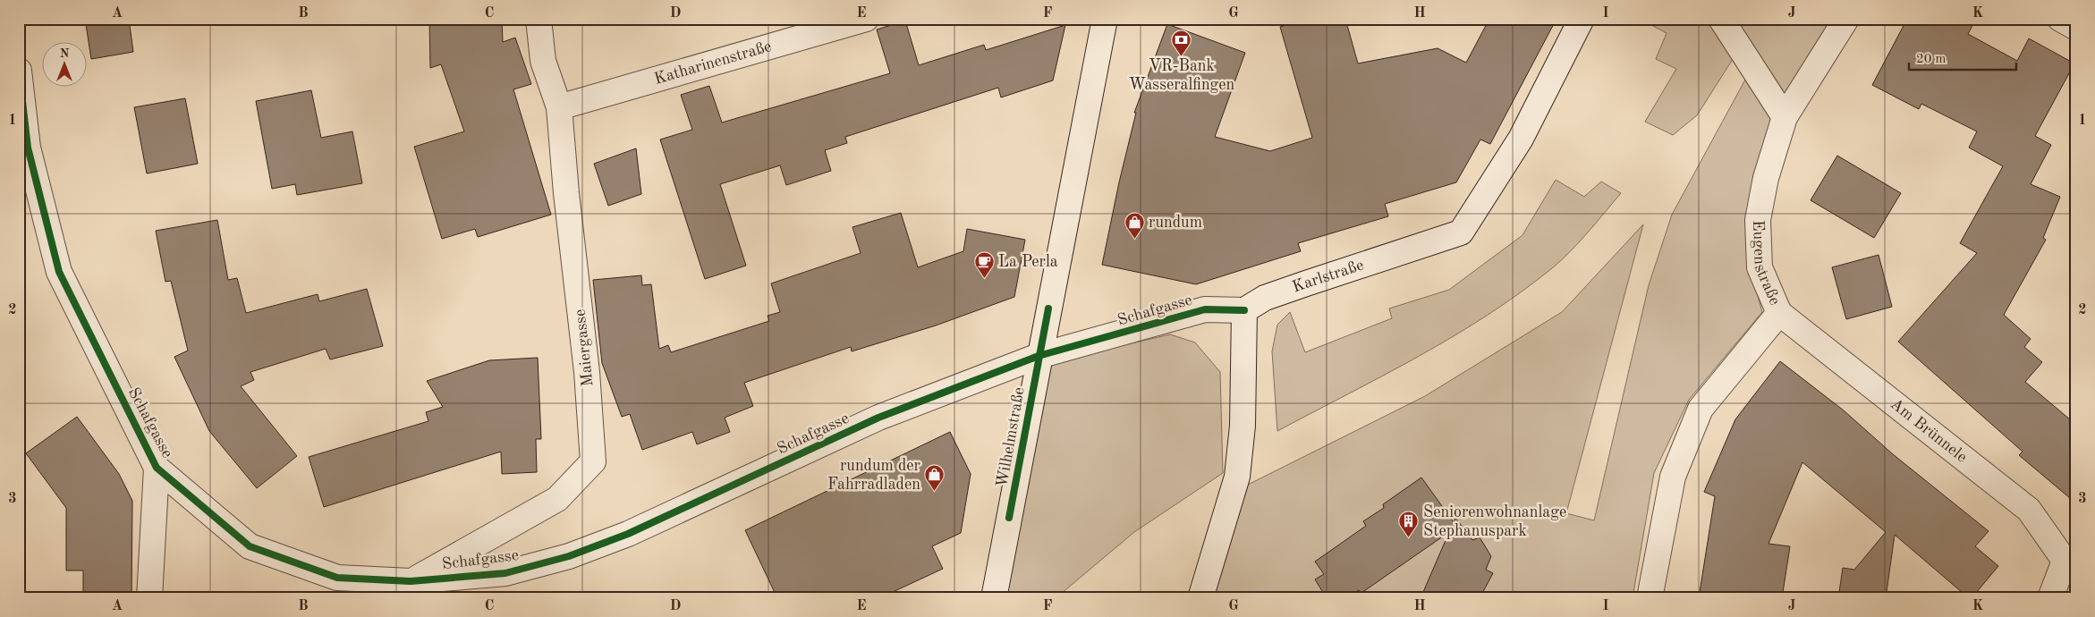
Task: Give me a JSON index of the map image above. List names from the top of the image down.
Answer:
{
  "streets": {
    "street": [
      "Katharinenstraße",
      "Eugenstraße",
      "Karlstraße",
      "Schafgasse",
      "Maiergasse",
      "Am Brünnele",
      "Wilhelmstraße"
    ]
  },
  "crossings": [
    ["Katharinenstraße", "Maiergasse"],
    ["Eugenstraße", "Am Brünnele"],
    ["Karlstraße", "Schafgasse"],
    ["Schafgasse", "Maiergasse"],
    ["Schafgasse", "Wilhelmstraße"]
  ],
  "places": {
    "bank": ["VR-Bank Wasseralfingen"],
    "shop": ["rundum", "rundum der Fahrradladen"],
    "cafe": ["La Perla"],
    "building": ["Seniorenwohnanlage Stephanuspark"]
  },
  "scale_bar": "20 m",
  "north": "top",
  "grid": {
    "columns": [
      "A",
      "B",
      "C",
      "D",
      "E",
      "F",
      "G",
      "H",
      "I",
      "J",
      "K"
    ],
    "rows": ["1", "2", "3"]
  }
}
